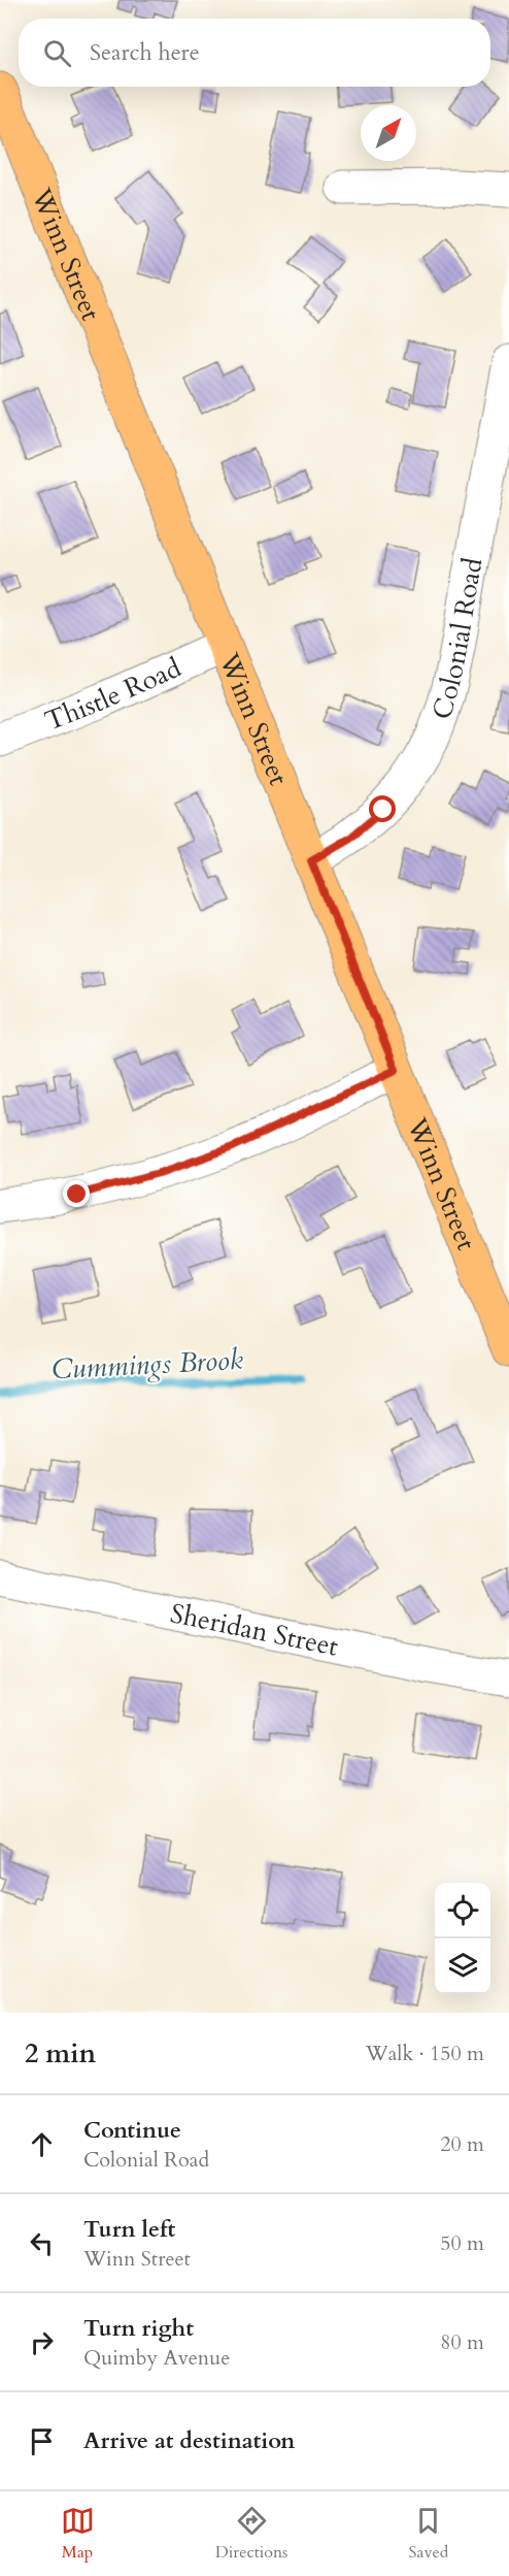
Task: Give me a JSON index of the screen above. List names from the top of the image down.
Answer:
{
  "streets": {
    "main road": ["Winn Street"],
    "street": ["Colonial Road", "Thistle Road", "Sheridan Street"]
  },
  "crossings": [
    ["Winn Street", "Colonial Road"],
    ["Winn Street", "Thistle Road"]
  ],
  "water": ["Cummings Brook"],
  "north": "top right",
  "page": {
    "search": "Search here",
    "heading": ["2 min", "Walk · 150 m"],
    "list": [
      ["Continue", "Colonial Road", "20 m"],
      ["Turn left", "Winn Street", "50 m"],
      ["Turn right", "Quimby Avenue", "80 m"],
      "Arrive at destination"
    ],
    "nav": ["Map", "Directions", "Saved"]
  }
}
